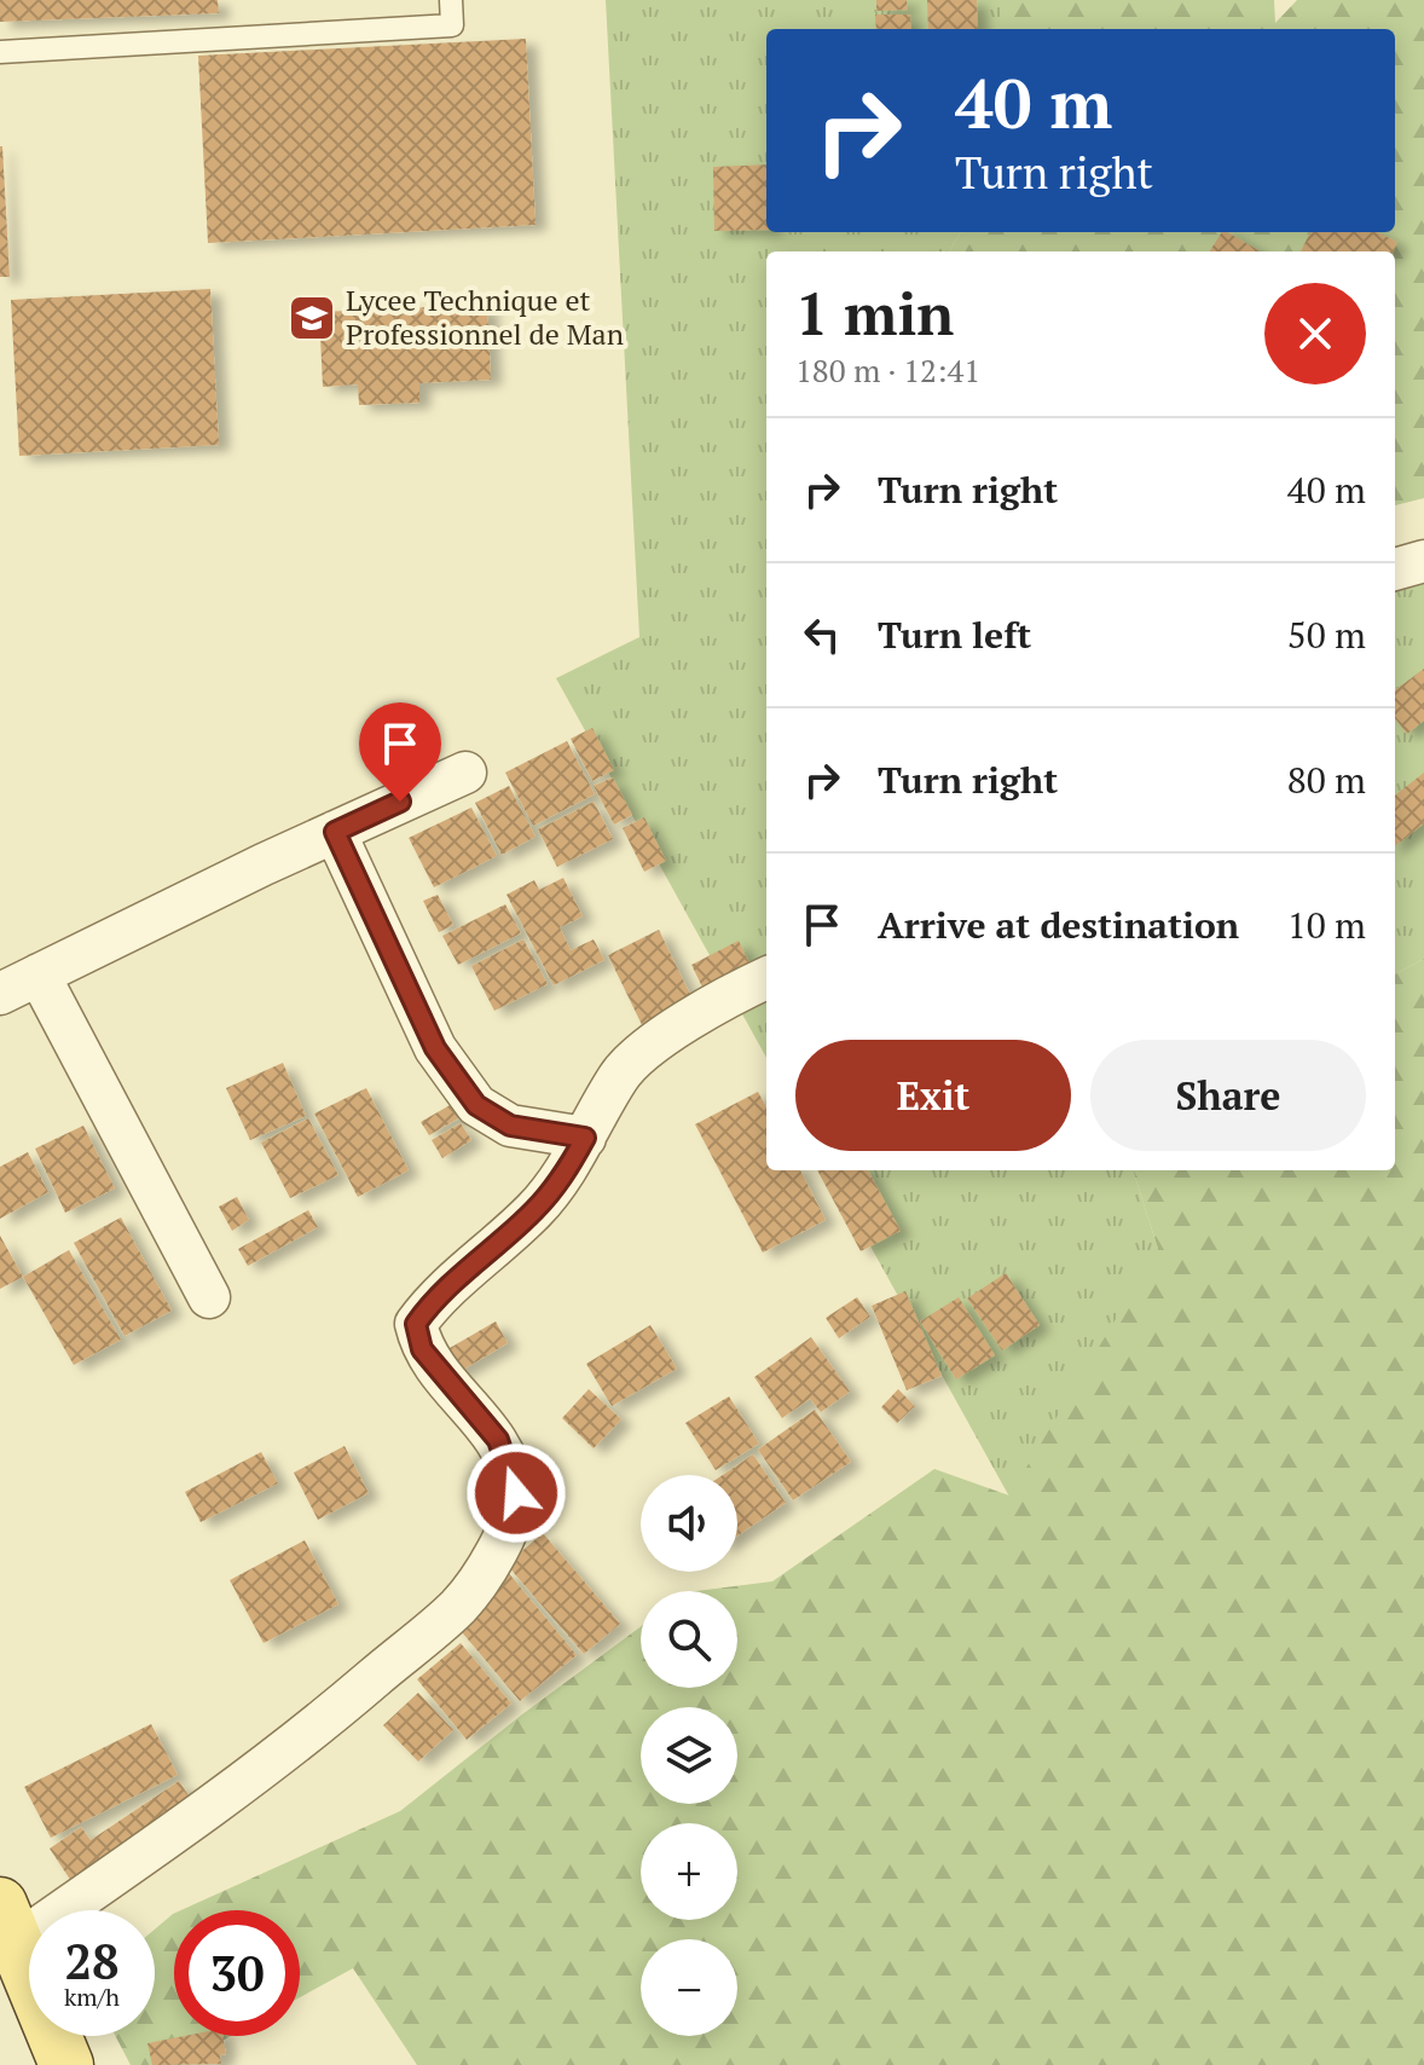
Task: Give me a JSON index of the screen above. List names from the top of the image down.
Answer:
{
  "places": {
    "school or university": ["Lycee Technique et Professionnel de Man"]
  },
  "page": {
    "turn": ["40 m", "Turn right"],
    "heading": ["1 min", "180 m · 12:41"],
    "list": [
      {
        "name": "Turn right",
        "value": "40 m"
      },
      {
        "name": "Turn left",
        "value": "50 m"
      },
      {
        "name": "Turn right",
        "value": "80 m"
      },
      {
        "name": "Arrive at destination",
        "value": "10 m"
      }
    ],
    "buttons": ["Exit", "Share"],
    "map_buttons": ["+", "−"],
    "speed": "28 km/h",
    "limit": "30"
  }
}
